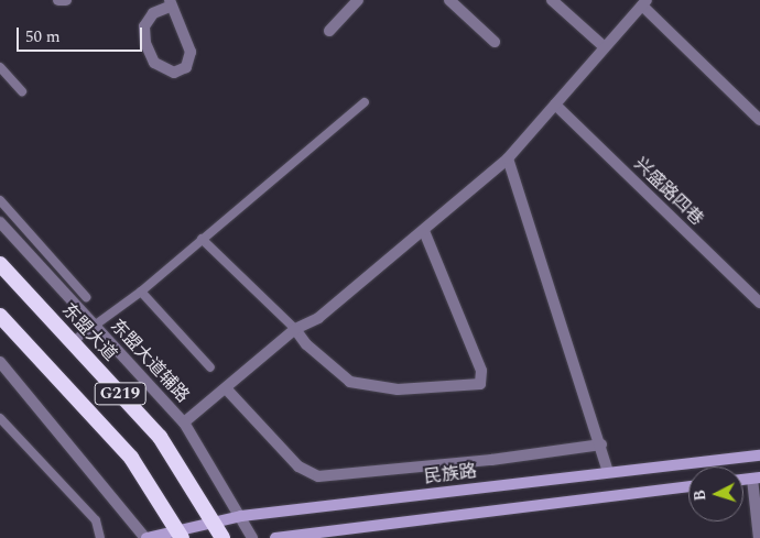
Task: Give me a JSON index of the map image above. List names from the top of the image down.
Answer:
{
  "streets": {
    "highway": ["东盟大道", "G219"],
    "main road": ["民族路"],
    "street": ["兴盛路四巷", "东盟大道辅路"]
  },
  "crossings": [
    ["东盟大道", "民族路"],
    ["东盟大道辅路", "民族路"],
    ["G219", "民族路"]
  ],
  "scale_bar": "50 m",
  "north": "left"
}
